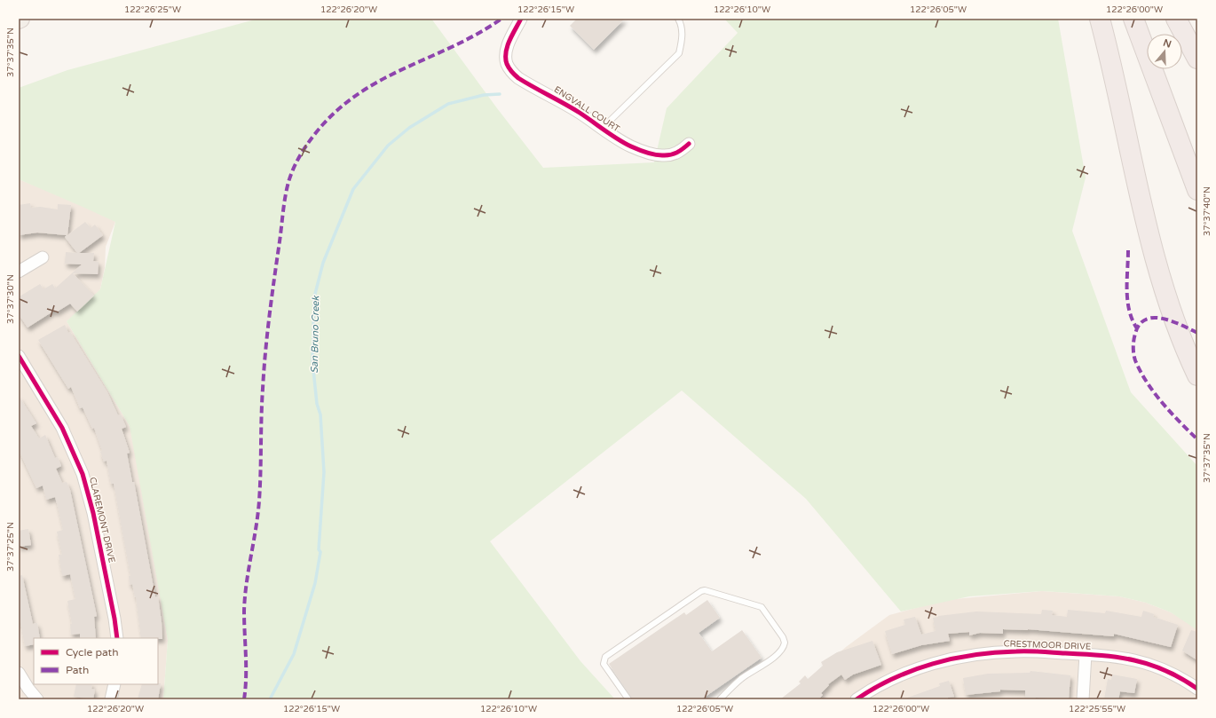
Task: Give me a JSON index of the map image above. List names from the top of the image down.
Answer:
{
  "streets": {
    "street": ["ENGVALL COURT", "CLAREMONT DRIVE", "CRESTMOOR DRIVE"]
  },
  "water": ["San Bruno Creek"],
  "legend": ["Cycle path", "Path"],
  "north": "top",
  "coordinates": [
    "122°26'25\"W",
    "122°26'20\"W",
    "122°26'15\"W",
    "122°26'10\"W",
    "122°26'05\"W",
    "122°26'00\"W",
    "37°37'35\"N",
    "37°37'40\"N",
    "37°37'30\"N",
    "37°37'25\"N",
    "122°25'55\"W"
  ]
}
